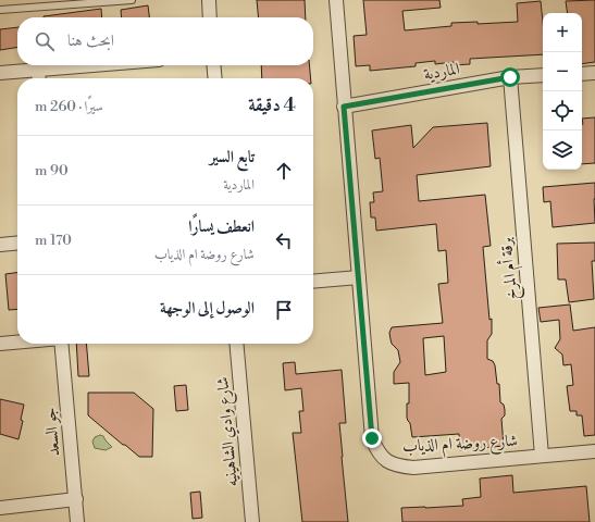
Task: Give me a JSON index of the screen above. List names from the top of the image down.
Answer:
{
  "streets": {
    "street": [
      "الماردية",
      "برقة أم المرخ",
      "جو السعد",
      "شارع وادي الشاهينيه",
      "شارع روضة ام الذياب"
    ]
  },
  "crossings": [
    ["الماردية", "برقة أم المرخ"],
    ["الماردية", "شارع روضة ام الذياب"],
    ["برقة أم المرخ", "شارع روضة ام الذياب"]
  ],
  "page": {
    "map_buttons": ["+", "−"],
    "search": "ابحث هنا",
    "heading": ["4 دقيقة", "سيرًا · 260 m"],
    "list": [
      ["تابع السير", "الماردية", "90 m"],
      ["انعطف يسارًا", "شارع روضة ام الذياب", "170 m"],
      "الوصول إلى الوجهة"
    ]
  }
}
